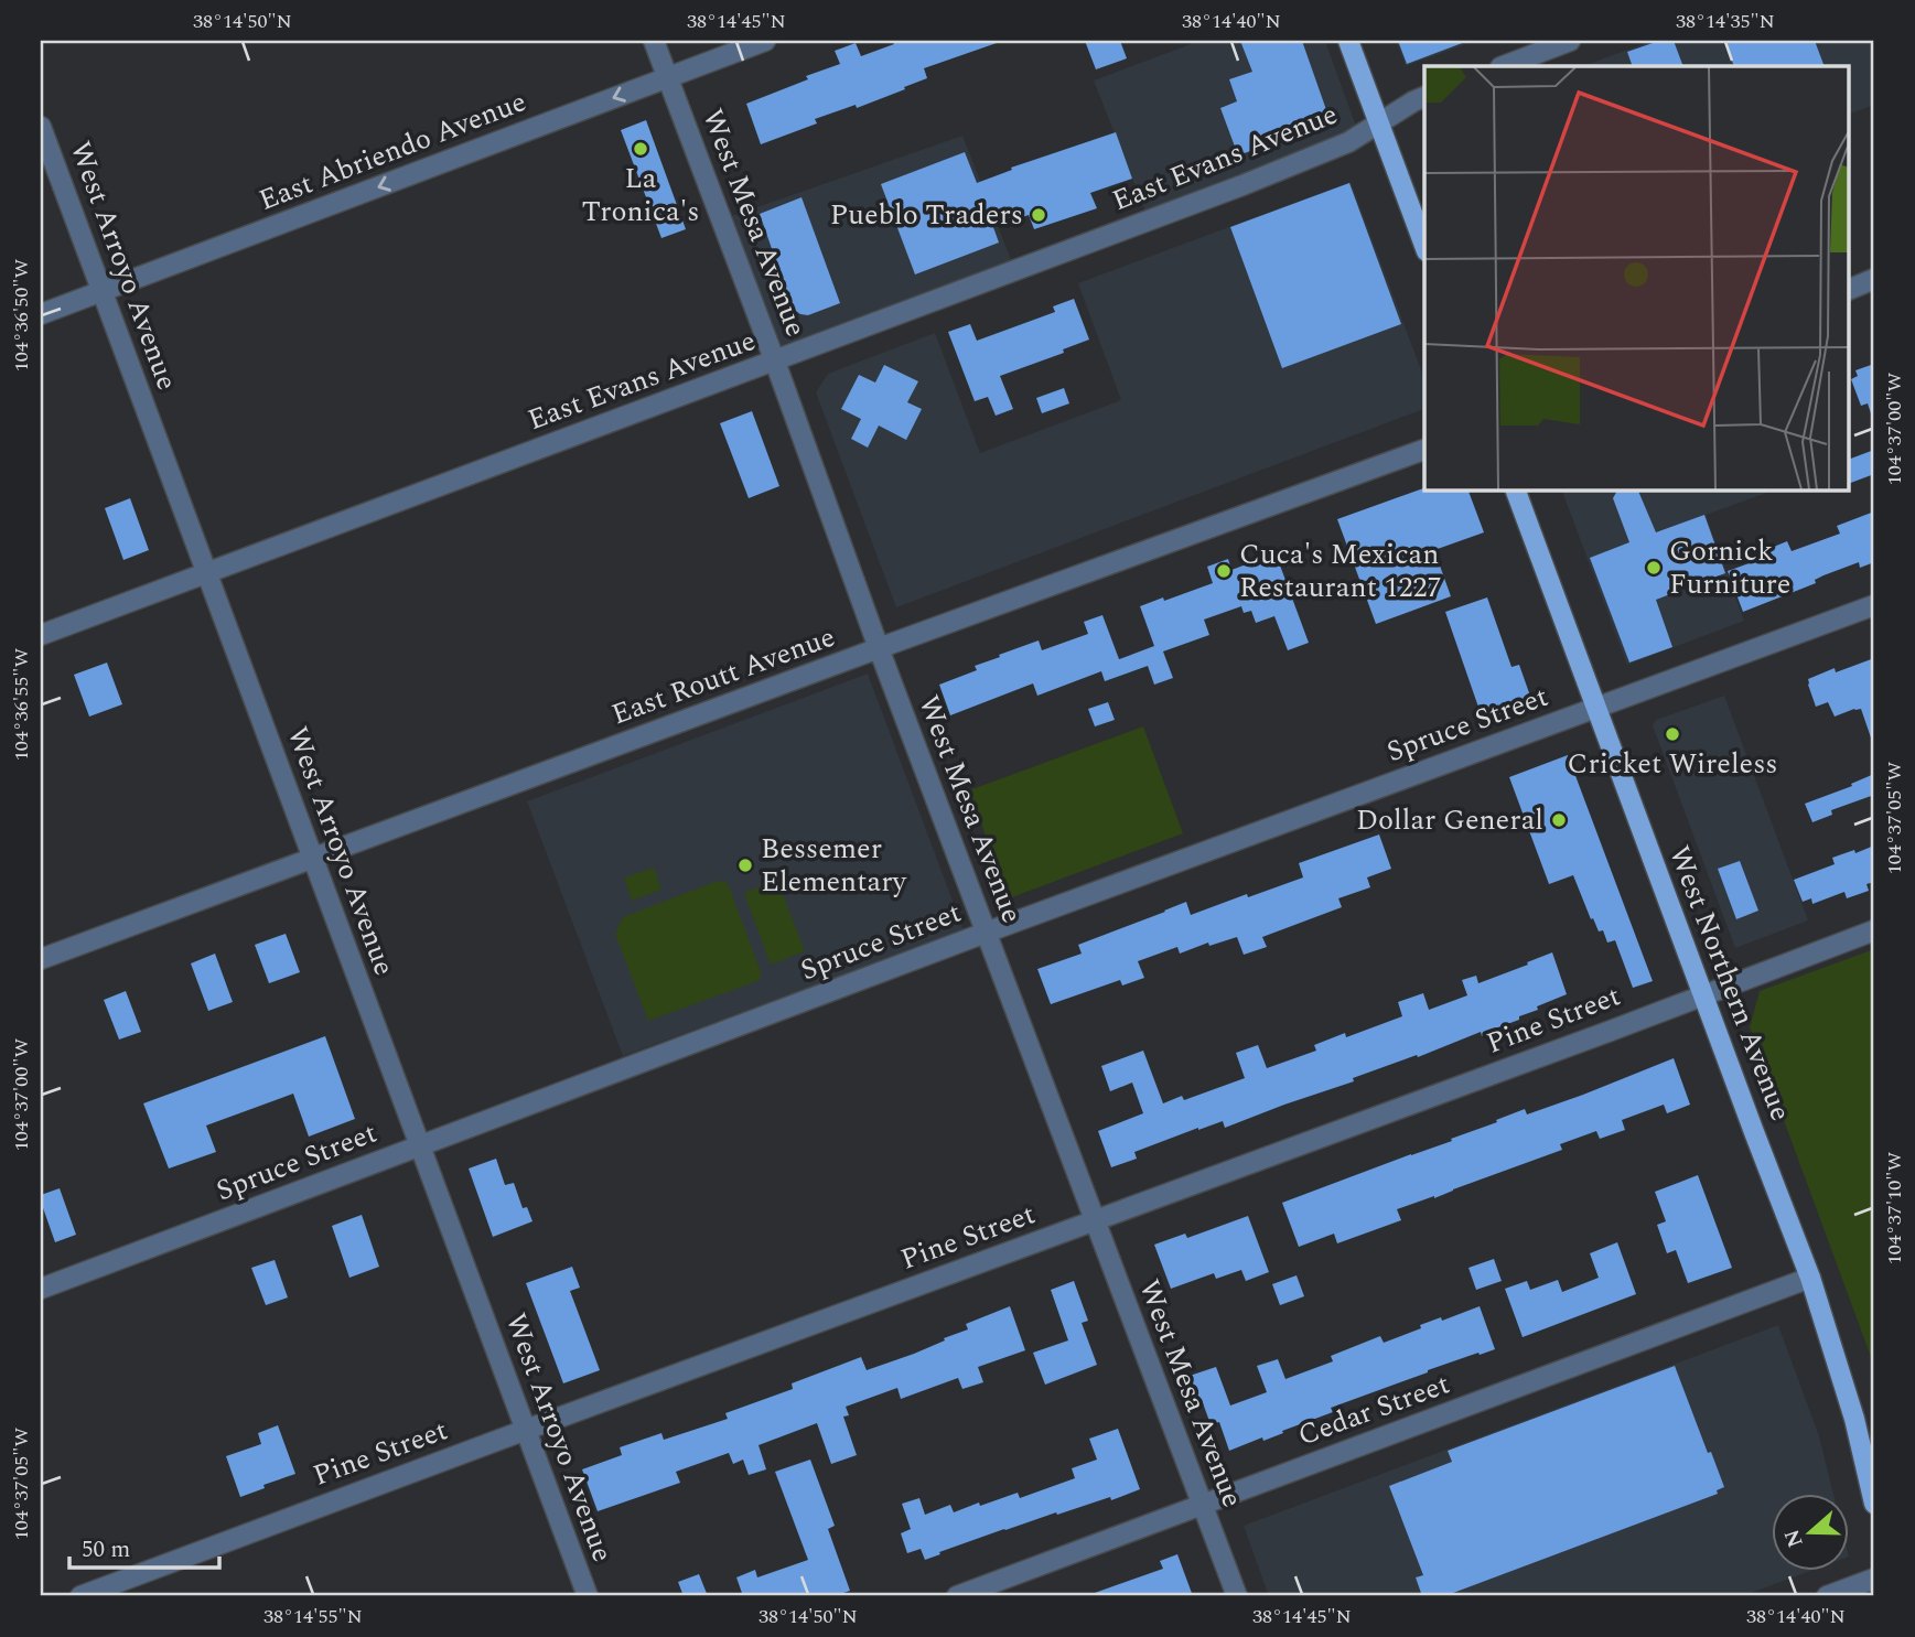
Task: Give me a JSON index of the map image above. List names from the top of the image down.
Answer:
{
  "streets": {
    "main road": ["West Northern Avenue"],
    "street": [
      "East Abriendo Avenue",
      "East Evans Avenue",
      "West Mesa Avenue",
      "West Arroyo Avenue",
      "East Routt Avenue",
      "Spruce Street",
      "Pine Street",
      "Cedar Street"
    ]
  },
  "crossings": [
    ["East Abriendo Avenue", "West Mesa Avenue"],
    ["East Abriendo Avenue", "West Arroyo Avenue"],
    ["East Evans Avenue", "West Mesa Avenue"],
    ["East Evans Avenue", "West Arroyo Avenue"],
    ["West Mesa Avenue", "East Routt Avenue"],
    ["West Mesa Avenue", "Spruce Street"],
    ["West Mesa Avenue", "Pine Street"],
    ["West Mesa Avenue", "Cedar Street"],
    ["West Arroyo Avenue", "East Routt Avenue"],
    ["West Arroyo Avenue", "Spruce Street"],
    ["West Arroyo Avenue", "Pine Street"],
    ["Spruce Street", "West Northern Avenue"],
    ["West Northern Avenue", "Pine Street"],
    ["West Northern Avenue", "Cedar Street"]
  ],
  "one_way": ["East Abriendo Avenue"],
  "places": [
    "La Tronica's",
    "Pueblo Traders",
    "Gornick Furniture",
    "Cuca's Mexican Restaurant 1227",
    "Cricket Wireless",
    "Dollar General",
    "Bessemer Elementary"
  ],
  "scale_bar": "50 m",
  "north": "left",
  "coordinates": [
    "38°14'50\"N",
    "38°14'45\"N",
    "38°14'40\"N",
    "38°14'35\"N",
    "104°36'50\"W",
    "104°37'00\"W",
    "104°36'55\"W",
    "104°37'05\"W",
    "104°37'10\"W",
    "38°14'55\"N"
  ]
}
